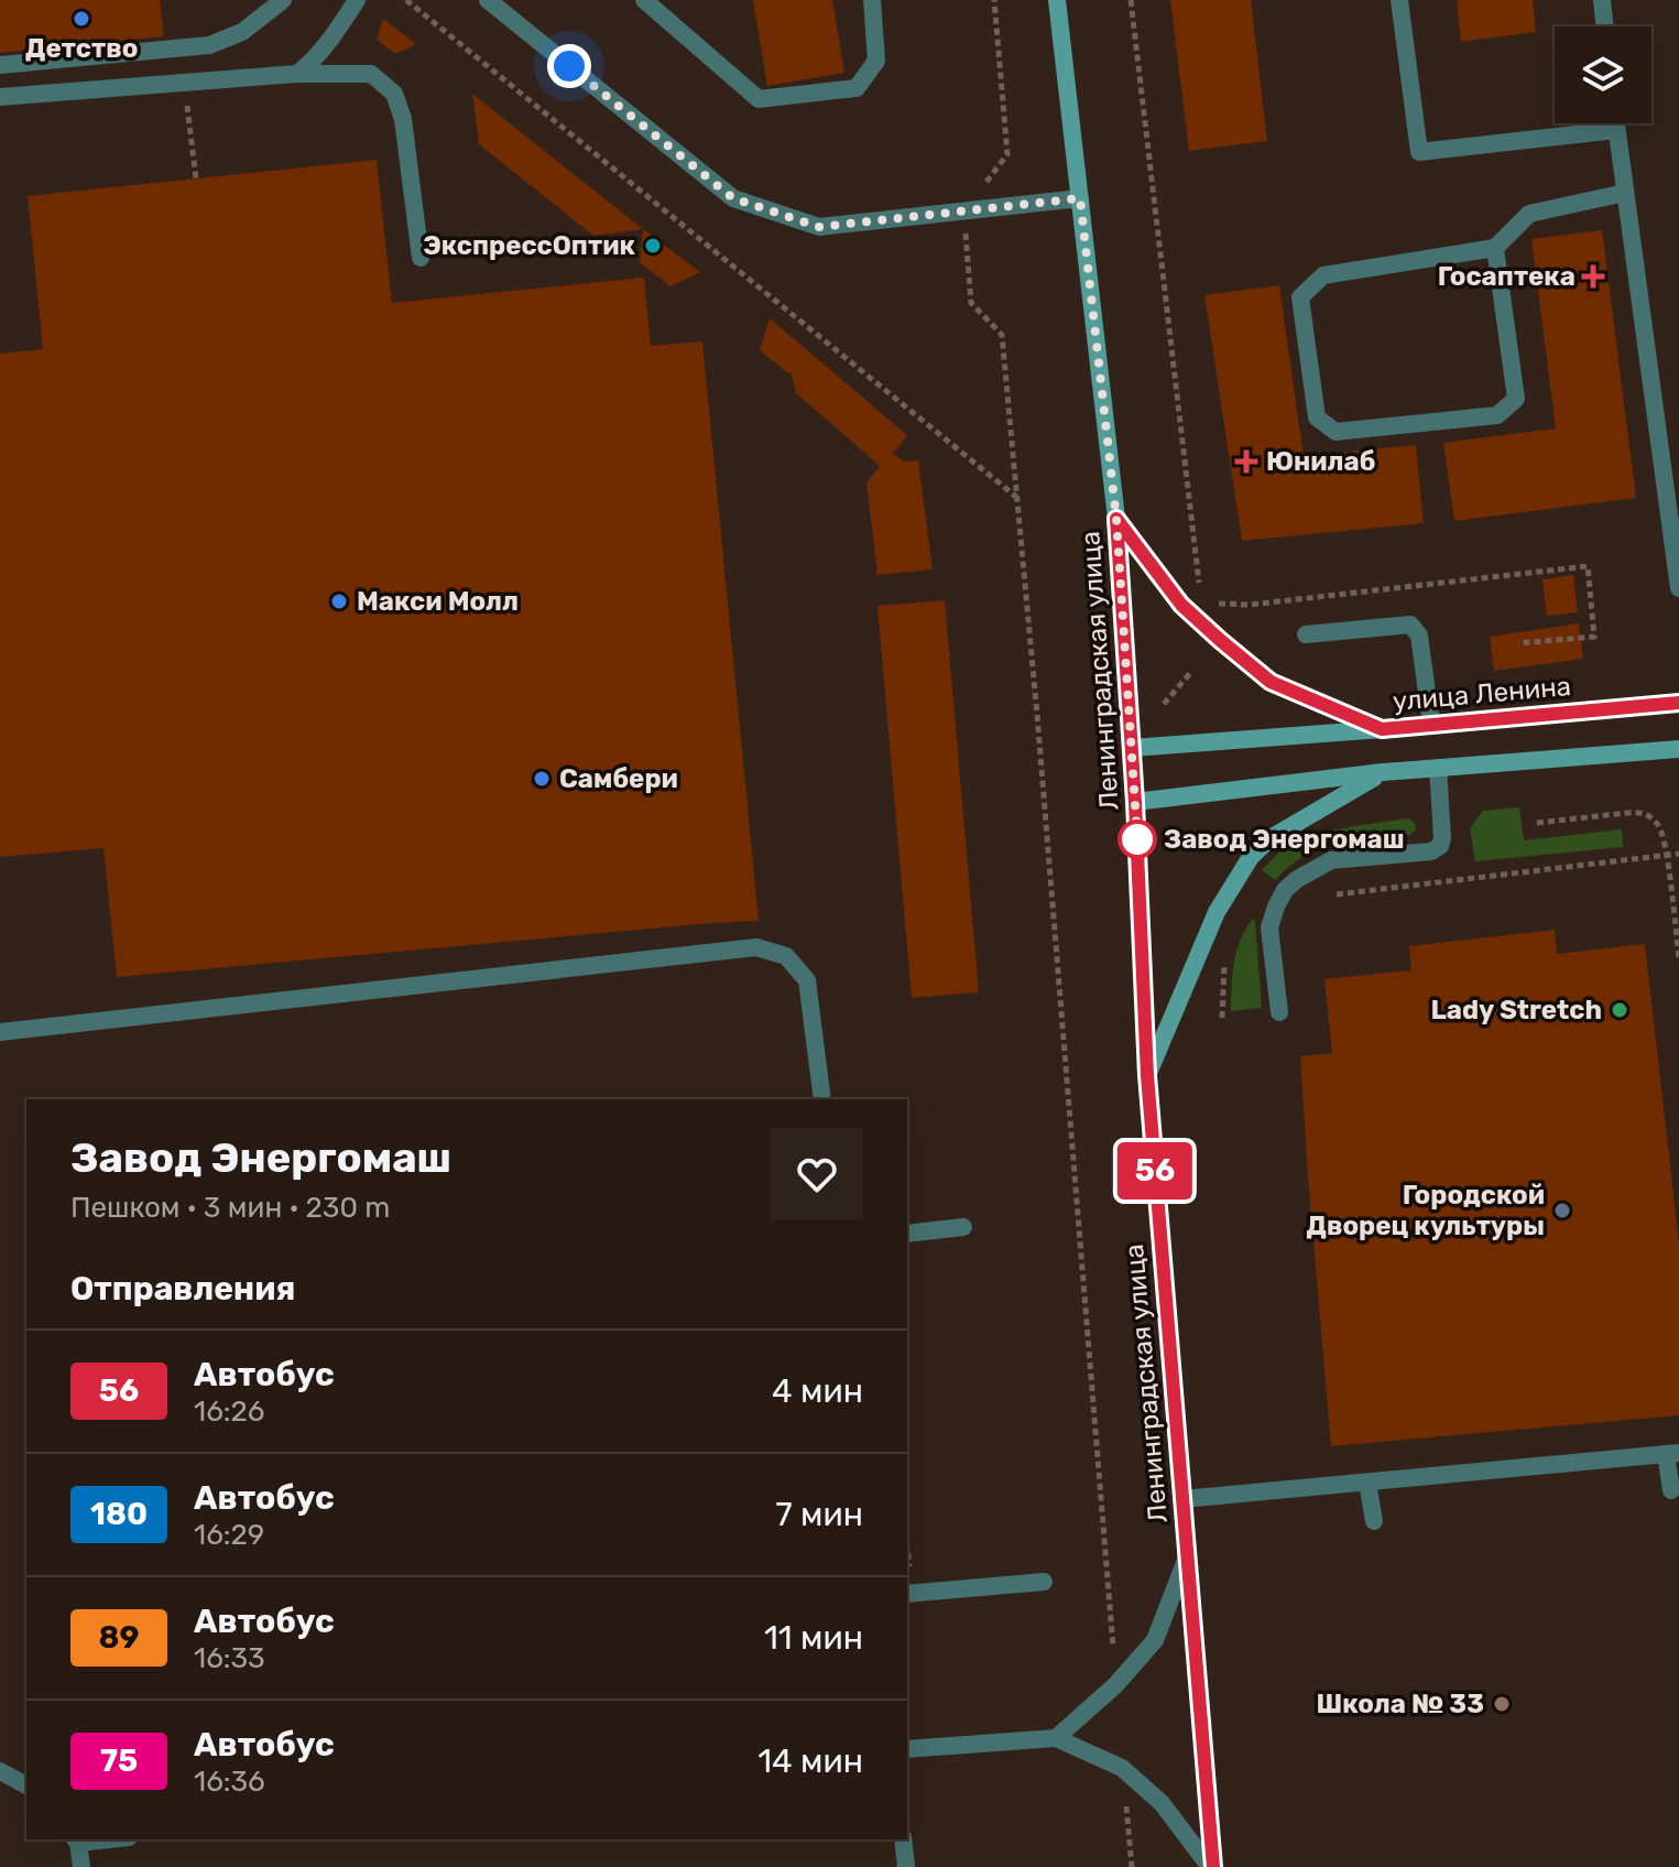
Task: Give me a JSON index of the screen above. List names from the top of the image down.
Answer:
{
  "streets": {
    "main road": ["Ленинградская улица", "улица Ленина"]
  },
  "crossings": [
    ["Ленинградская улица", "улица Ленина"]
  ],
  "places": {
    "other": [
      "Детство",
      "ЭкспрессОптик",
      "Макси Молл",
      "Самбери",
      "Завод Энергомаш",
      "Lady Stretch",
      "Городской Дворец культуры",
      "Школа № 33"
    ],
    "health": ["Госаптека", "Юнилаб"]
  },
  "lines": ["bus line 56"],
  "page": {
    "on_map": "56",
    "heading": [
      ["Завод Энергомаш", "Пешком · 3 мин · 230 m"],
      "Отправления"
    ],
    "list": [
      {
        "mark": "56",
        "name": "Автобус",
        "note": "16:26",
        "value": "4 мин"
      },
      {
        "mark": "180",
        "name": "Автобус",
        "note": "16:29",
        "value": "7 мин"
      },
      {
        "mark": "89",
        "name": "Автобус",
        "note": "16:33",
        "value": "11 мин"
      },
      {
        "mark": "75",
        "name": "Автобус",
        "note": "16:36",
        "value": "14 мин"
      }
    ]
  }
}
